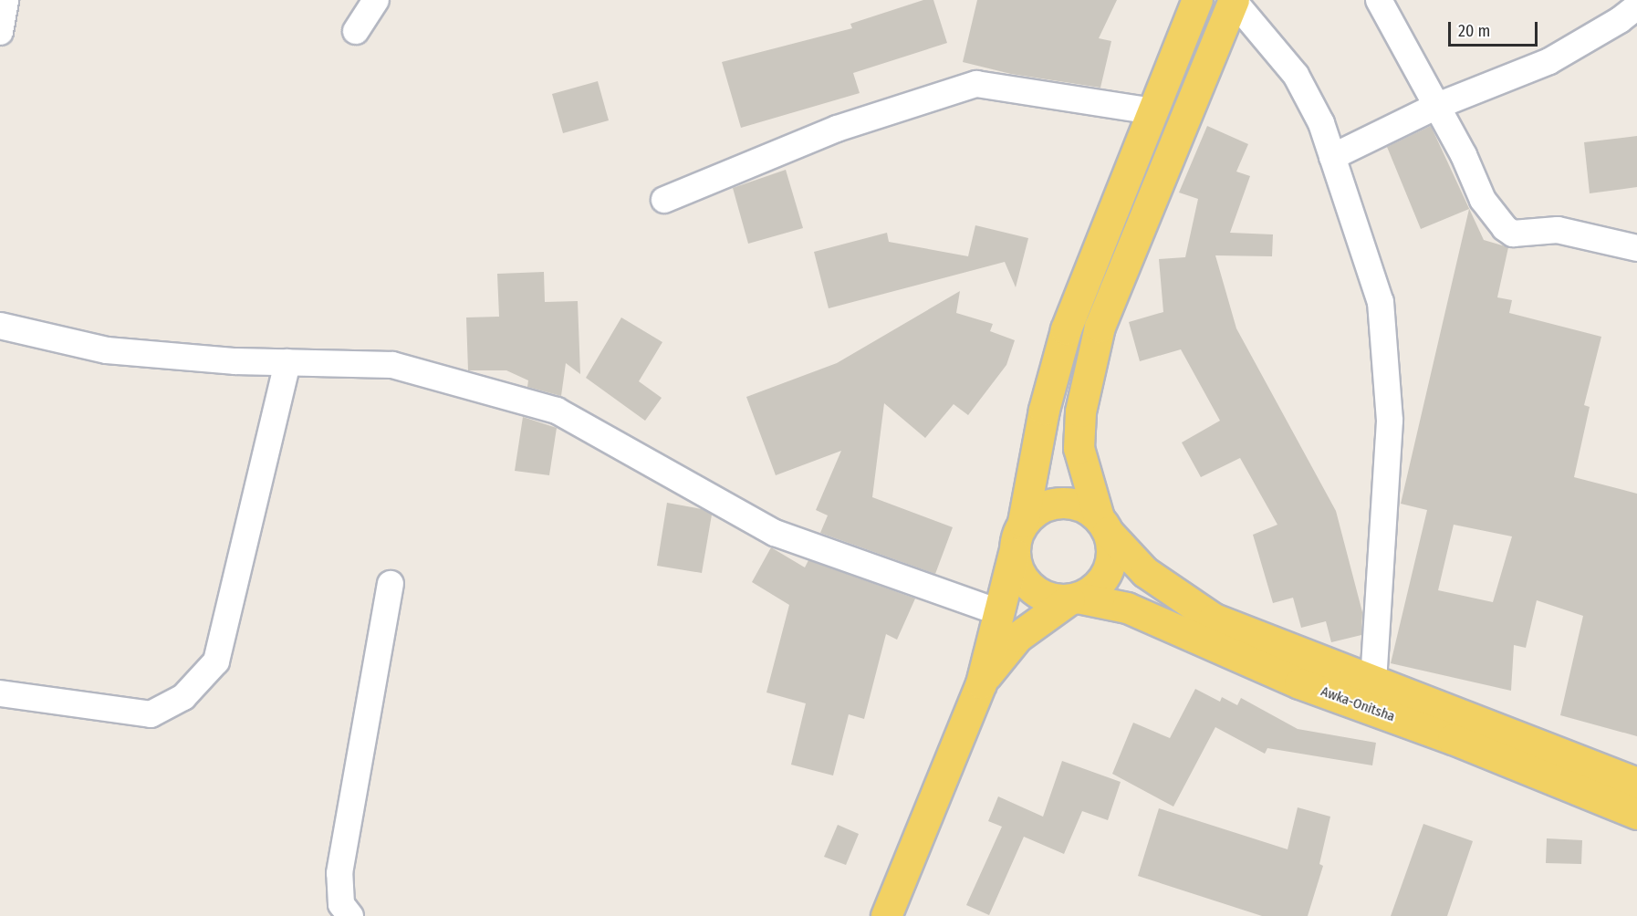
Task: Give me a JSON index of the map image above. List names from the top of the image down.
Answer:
{
  "streets": {
    "main road": ["Awka-Onitsha"]
  },
  "scale_bar": "20 m"
}
